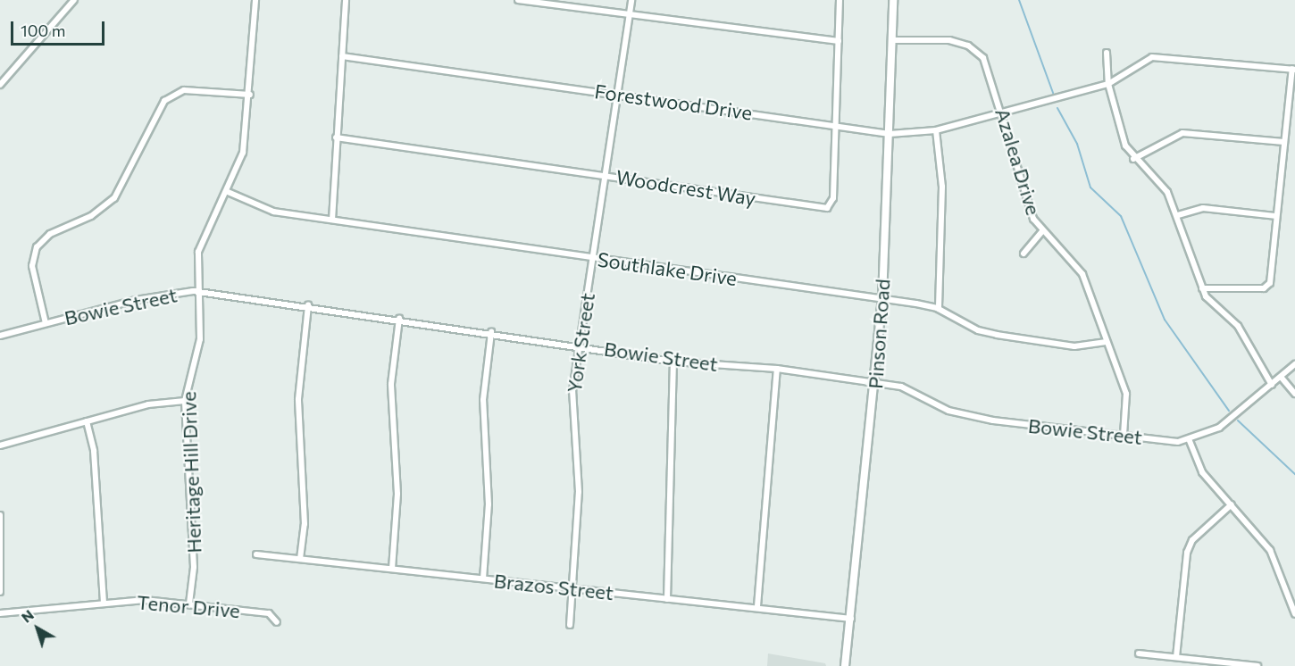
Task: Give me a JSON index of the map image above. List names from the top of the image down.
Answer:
{
  "streets": {
    "main road": ["Pinson Road"],
    "street": [
      "Forestwood Drive",
      "Azalea Drive",
      "Woodcrest Way",
      "Southlake Drive",
      "Bowie Street",
      "York Street",
      "Heritage Hill Drive",
      "Brazos Street",
      "Tenor Drive"
    ]
  },
  "crossings": [
    ["Forestwood Drive", "Azalea Drive"],
    ["Forestwood Drive", "Woodcrest Way"],
    ["Forestwood Drive", "Pinson Road"],
    ["Forestwood Drive", "York Street"],
    ["Azalea Drive", "Southlake Drive"],
    ["Azalea Drive", "Bowie Street"],
    ["Azalea Drive", "Pinson Road"],
    ["Woodcrest Way", "York Street"],
    ["Southlake Drive", "Pinson Road"],
    ["Southlake Drive", "York Street"],
    ["Southlake Drive", "Heritage Hill Drive"],
    ["Bowie Street", "Pinson Road"],
    ["Bowie Street", "York Street"],
    ["Bowie Street", "Heritage Hill Drive"],
    ["Pinson Road", "Brazos Street"],
    ["York Street", "Brazos Street"],
    ["Heritage Hill Drive", "Tenor Drive"]
  ],
  "scale_bar": "100 m",
  "north": "top left"
}
